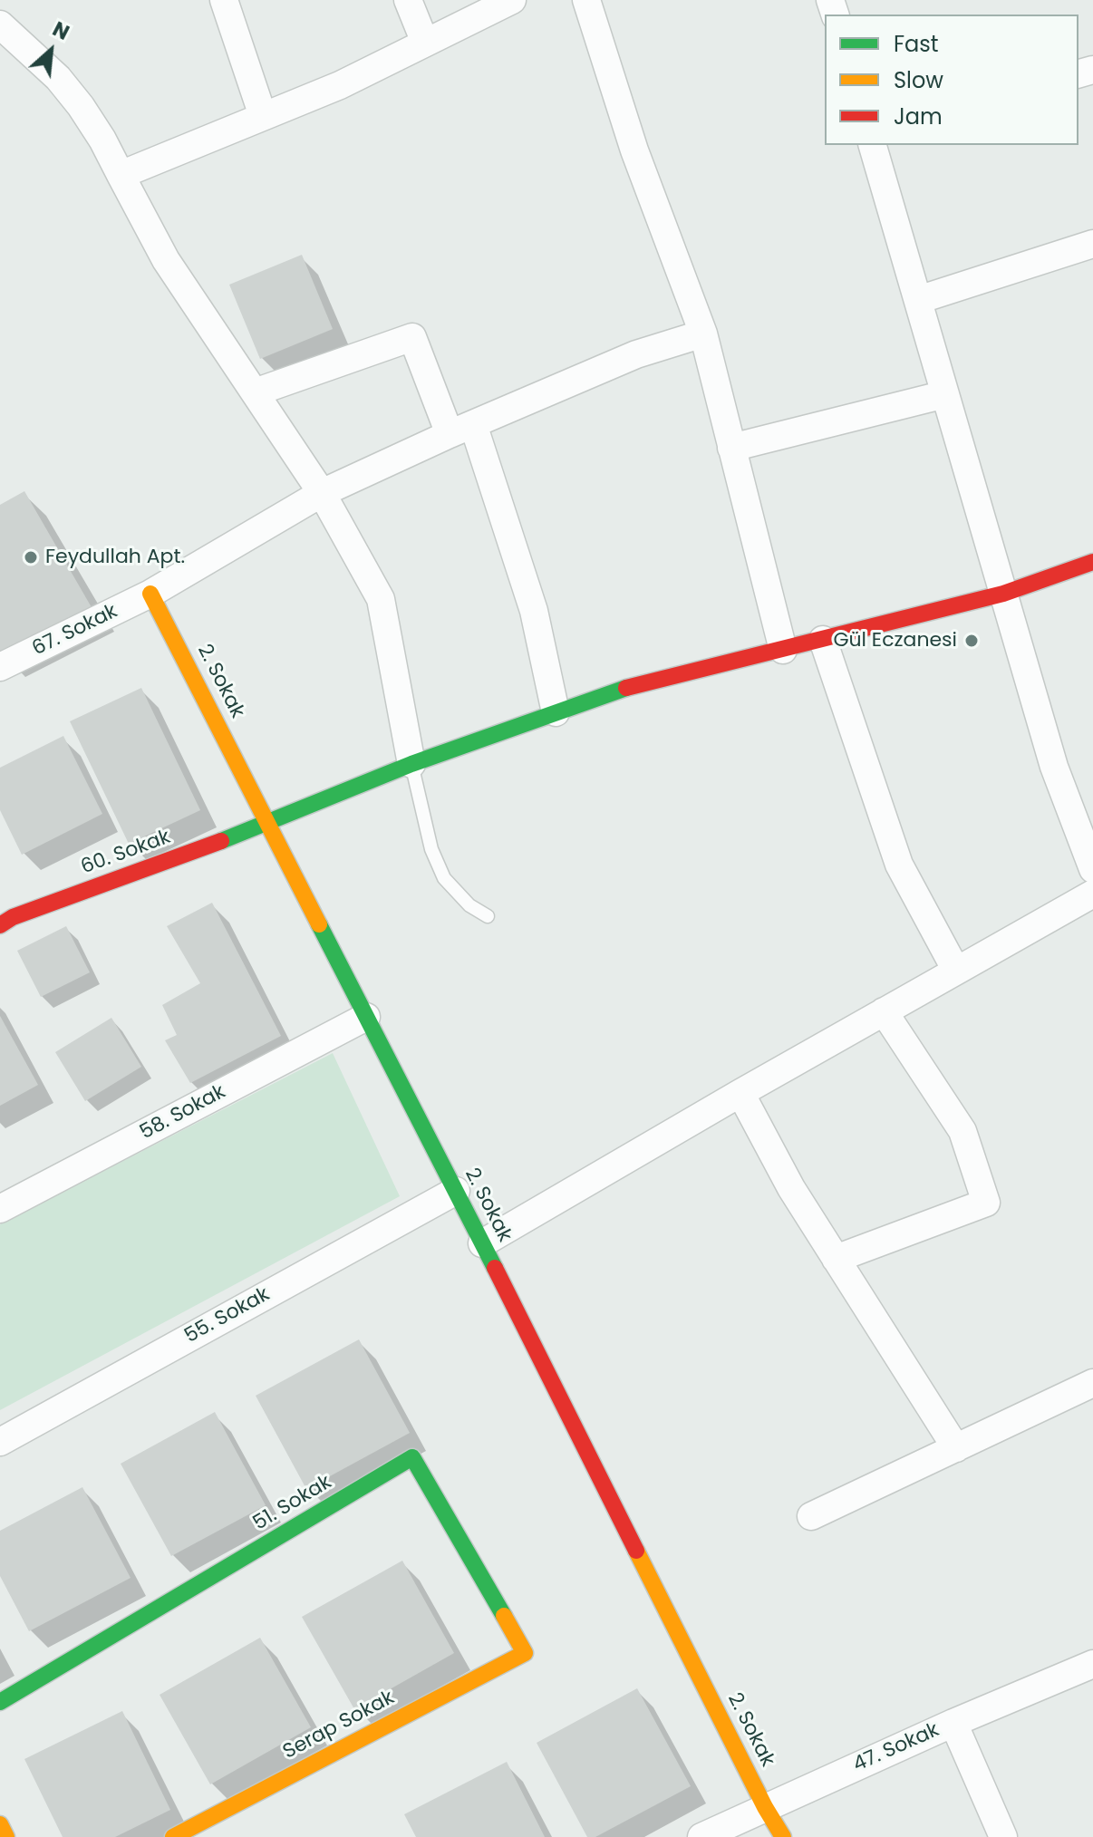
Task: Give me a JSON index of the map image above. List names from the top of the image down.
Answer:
{
  "streets": {
    "street": [
      "67. Sokak",
      "2. Sokak",
      "60. Sokak",
      "58. Sokak",
      "55. Sokak",
      "51. Sokak",
      "Serap Sokak",
      "47. Sokak"
    ]
  },
  "crossings": [
    ["67. Sokak", "2. Sokak"],
    ["2. Sokak", "60. Sokak"],
    ["2. Sokak", "58. Sokak"],
    ["2. Sokak", "55. Sokak"],
    ["2. Sokak", "47. Sokak"],
    ["51. Sokak", "Serap Sokak"]
  ],
  "places": ["Feydullah Apt.", "Gül Eczanesi"],
  "legend": ["Fast", "Slow", "Jam"],
  "north": "top right"
}
